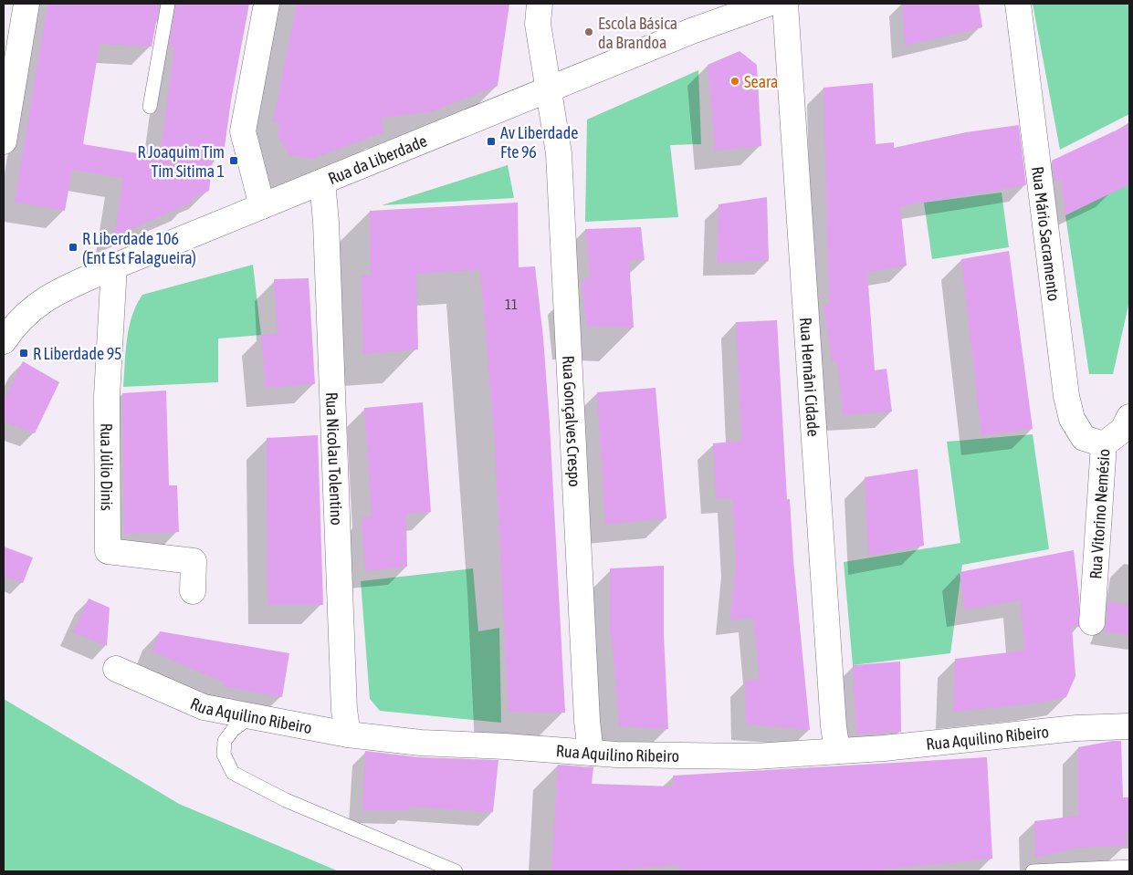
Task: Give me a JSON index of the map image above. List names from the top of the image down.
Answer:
{
  "streets": {
    "street": [
      "Rua da Liberdade",
      "Rua Mário Sacramento",
      "Rua Hernâni Cidade",
      "Rua Gonçalves Crespo",
      "Rua Nicolau Tolentino",
      "Rua Júlio Dinis",
      "Rua Vitorino Nemésio",
      "Rua Aquilino Ribeiro"
    ]
  },
  "crossings": [
    ["Rua da Liberdade", "Rua Gonçalves Crespo"],
    ["Rua da Liberdade", "Rua Nicolau Tolentino"],
    ["Rua da Liberdade", "Rua Júlio Dinis"],
    ["Rua Mário Sacramento", "Rua Vitorino Nemésio"],
    ["Rua Hernâni Cidade", "Rua Aquilino Ribeiro"],
    ["Rua Gonçalves Crespo", "Rua Aquilino Ribeiro"],
    ["Rua Nicolau Tolentino", "Rua Aquilino Ribeiro"]
  ],
  "places": {
    "other": ["Escola Básica da Brandoa", "Seara"],
    "transit": [
      "Av Liberdade Fte 96",
      "R Joaquim Tim Tim Sitima 1",
      "R Liberdade 106 (Ent Est Falagueira)",
      "R Liberdade 95"
    ]
  },
  "house_numbers": ["11"]
}
